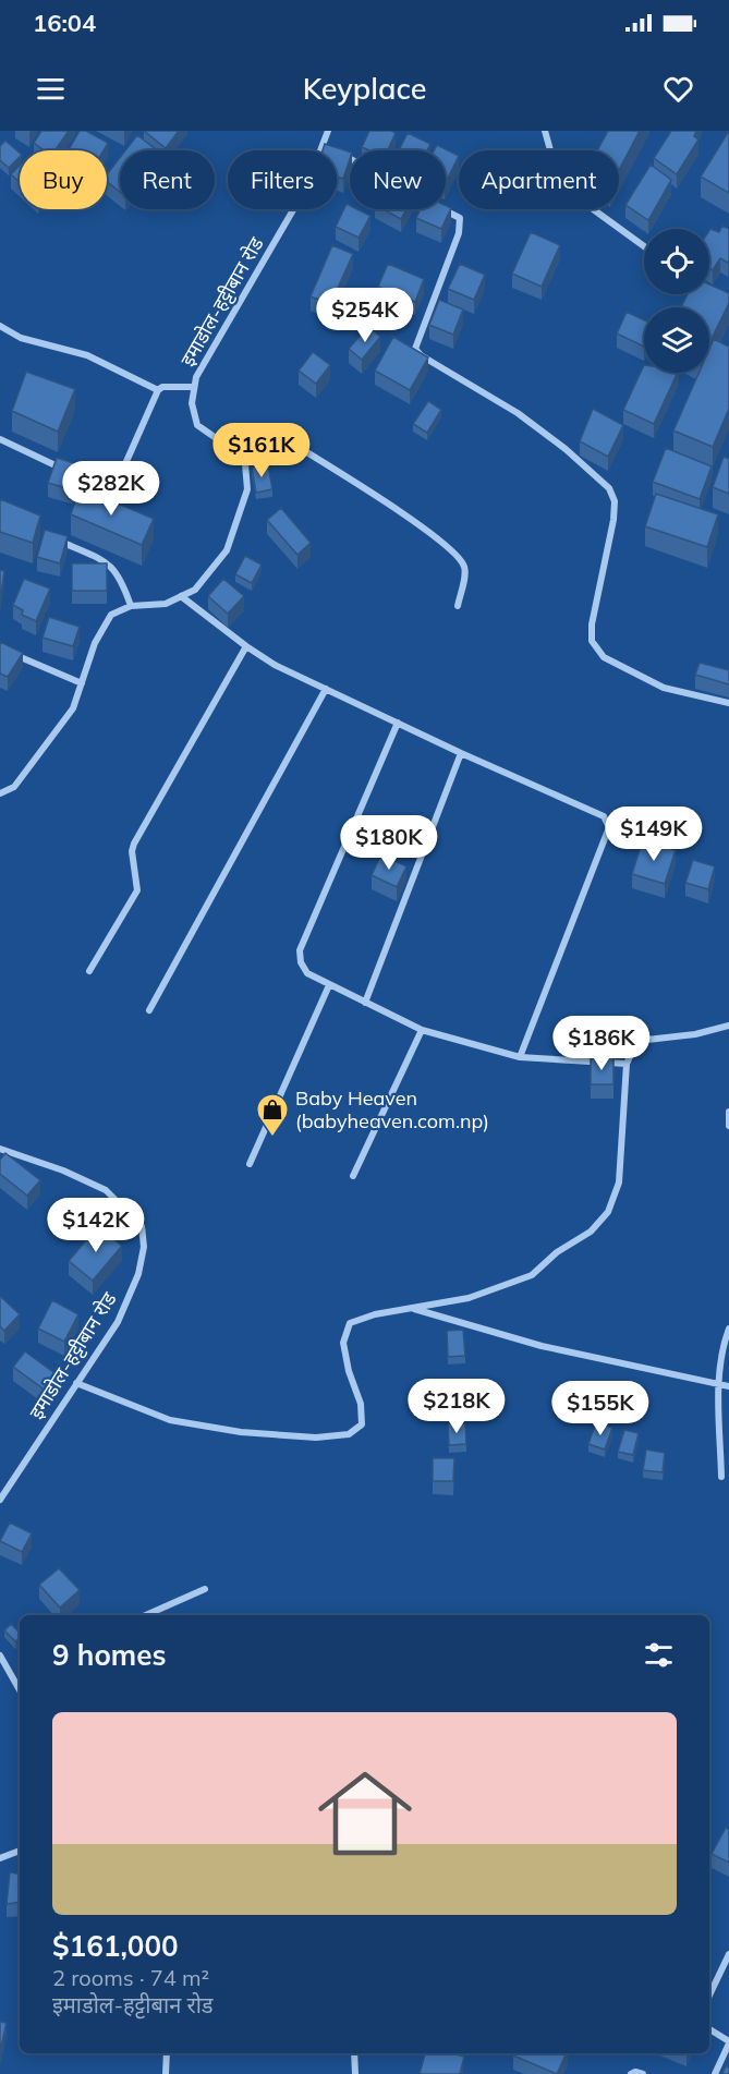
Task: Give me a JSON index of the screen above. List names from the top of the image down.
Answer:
{
  "streets": {
    "street": ["इमाडोल-हट्टीबान रोड"]
  },
  "places": {
    "shop": ["Baby Heaven (babyheaven.com.np)"]
  },
  "page": {
    "status": "16:04",
    "header": "Keyplace",
    "chip": [
      "Buy",
      "Rent",
      "Filters",
      "New",
      "Apartment"
    ],
    "price": [
      "$254K",
      "$161K",
      "$282K",
      "$149K",
      "$180K",
      "$186K",
      "$142K",
      "$218K",
      "$155K"
    ],
    "heading": "9 homes",
    "list": [
      {
        "name": "$161,000",
        "note": "2 rooms · 74 m² · इमाडोल-हट्टीबान रोड"
      }
    ]
  }
}
